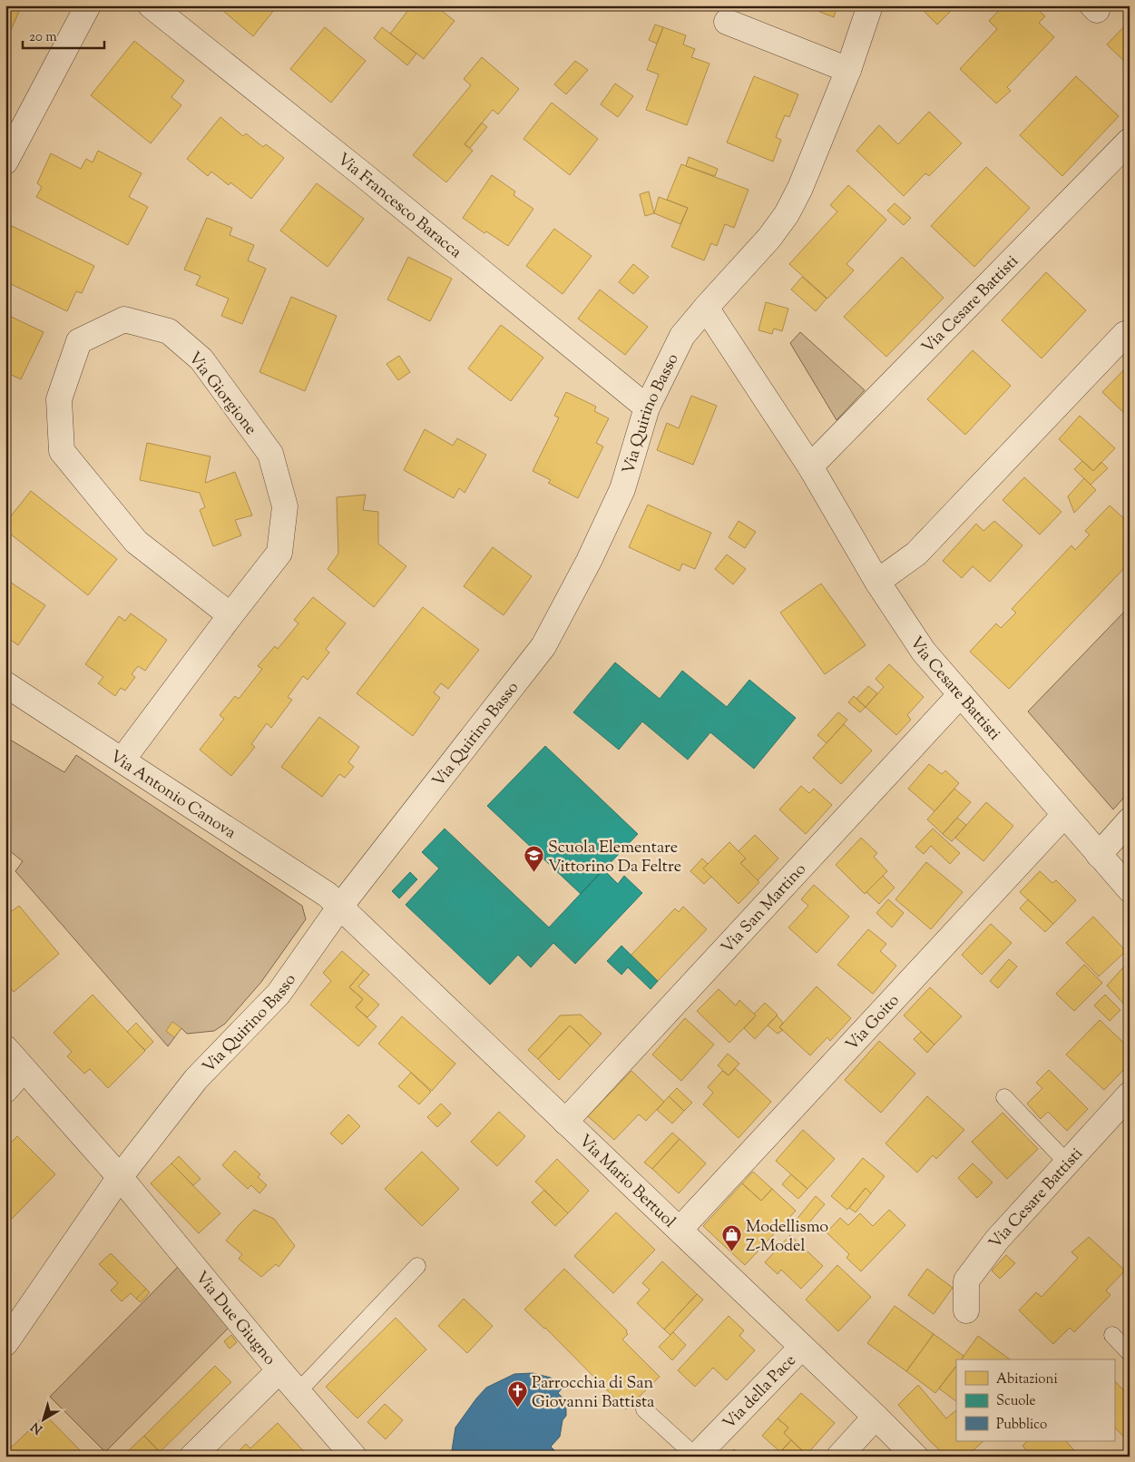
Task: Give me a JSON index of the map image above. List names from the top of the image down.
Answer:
{
  "streets": {
    "street": [
      "Via Francesco Baracca",
      "Via Cesare Battisti",
      "Via Giorgione",
      "Via Quirino Basso",
      "Via Antonio Canova",
      "Via San Martino",
      "Via Goito",
      "Via Mario Bertuol",
      "Via Due Giugno",
      "Via della Pace"
    ]
  },
  "crossings": [
    ["Via Francesco Baracca", "Via Quirino Basso"],
    ["Via Cesare Battisti", "Via Quirino Basso"],
    ["Via Cesare Battisti", "Via San Martino"],
    ["Via Cesare Battisti", "Via Goito"],
    ["Via Giorgione", "Via Antonio Canova"],
    ["Via Quirino Basso", "Via Antonio Canova"],
    ["Via Quirino Basso", "Via Mario Bertuol"],
    ["Via Quirino Basso", "Via Due Giugno"],
    ["Via Antonio Canova", "Via Mario Bertuol"],
    ["Via San Martino", "Via Mario Bertuol"],
    ["Via Goito", "Via Mario Bertuol"],
    ["Via Mario Bertuol", "Via della Pace"]
  ],
  "places": {
    "school or university": ["Scuola Elementare Vittorino Da Feltre"],
    "shop": ["Modellismo Z-Model"],
    "church": ["Parrocchia di San Giovanni Battista"]
  },
  "legend": ["Abitazioni", "Scuole", "Pubblico"],
  "scale_bar": "20 m",
  "north": "bottom left"
}
